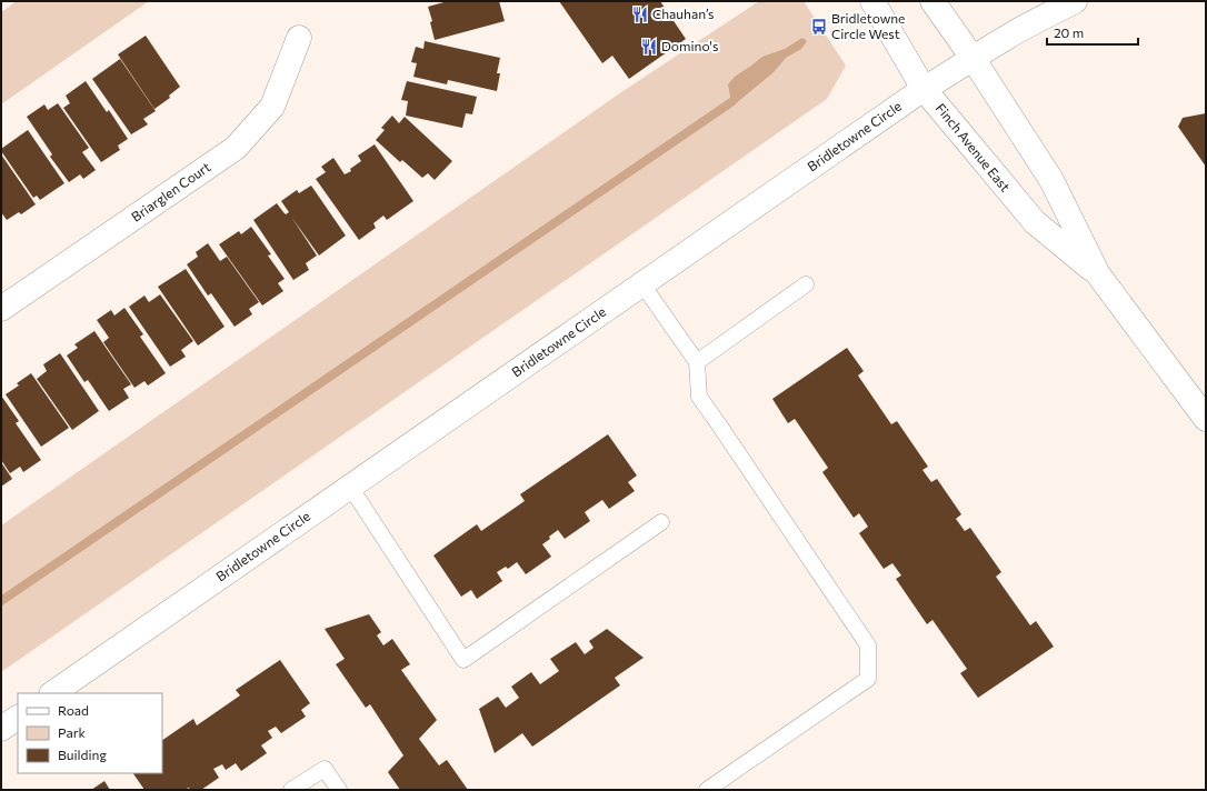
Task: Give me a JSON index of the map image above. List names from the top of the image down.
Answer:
{
  "streets": {
    "street": ["Bridletowne Circle", "Finch Avenue East", "Briarglen Court"]
  },
  "crossings": [
    ["Bridletowne Circle", "Finch Avenue East"]
  ],
  "places": {
    "restaurant": ["Chauhan’s", "Domino's"],
    "bus stop": ["Bridletowne Circle West"]
  },
  "legend": ["Road", "Park", "Building"],
  "scale_bar": "20 m"
}
